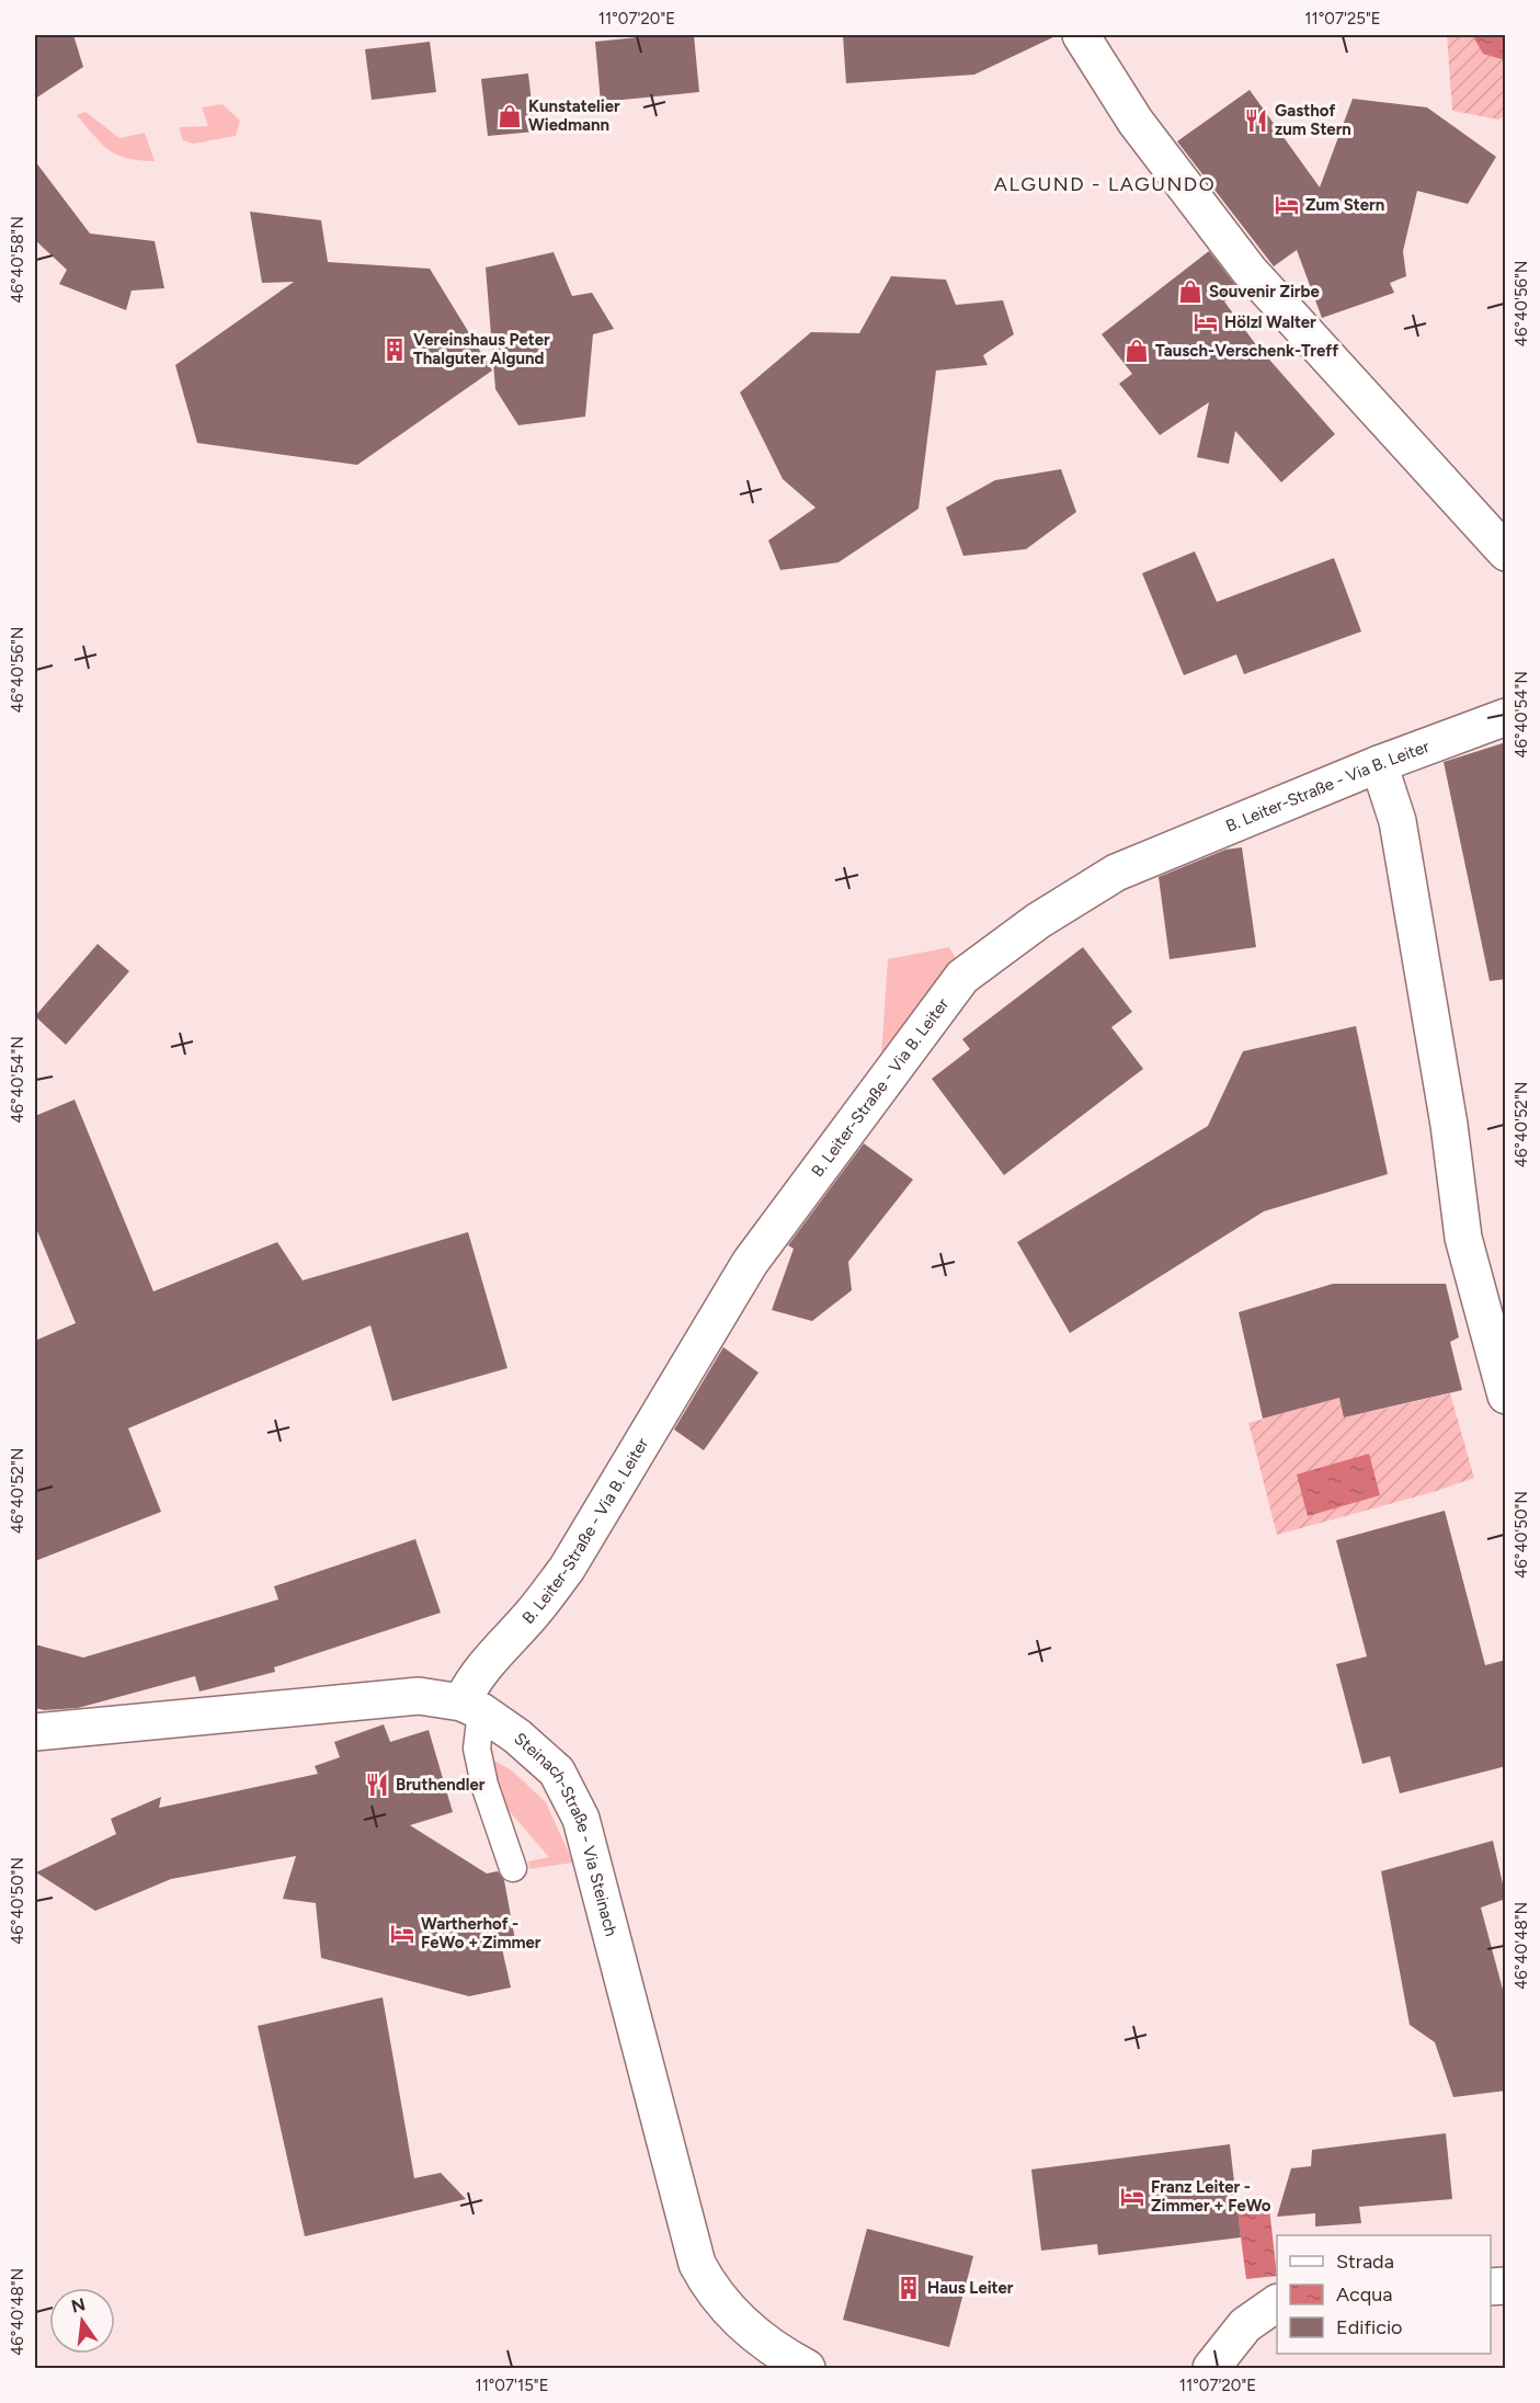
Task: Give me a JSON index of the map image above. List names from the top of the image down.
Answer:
{
  "streets": {
    "street": ["B. Leiter-Straße - Via B. Leiter", "Steinach-Straße - Via Steinach"]
  },
  "crossings": [
    ["B. Leiter-Straße - Via B. Leiter", "Steinach-Straße - Via Steinach"]
  ],
  "districts": ["ALGUND - LAGUNDO"],
  "places": {
    "shop": ["Kunstatelier Wiedmann", "Souvenir Zirbe", "Tausch-Verschenk-Treff"],
    "restaurant": ["Gasthof zum Stern", "Bruthendler"],
    "hotel": [
      "Zum Stern",
      "Hölzl Walter",
      "Wartherhof - FeWo + Zimmer",
      "Franz Leiter - Zimmer + FeWo"
    ],
    "building": ["Vereinshaus Peter Thalguter Algund", "Haus Leiter"]
  },
  "legend": ["Strada", "Acqua", "Edificio"],
  "north": "top",
  "coordinates": [
    "11°07'20\"E",
    "11°07'25\"E",
    "46°40'58\"N",
    "46°40'56\"N",
    "46°40'54\"N",
    "46°40'52\"N",
    "46°40'50\"N",
    "46°40'48\"N",
    "11°07'15\"E"
  ]
}
